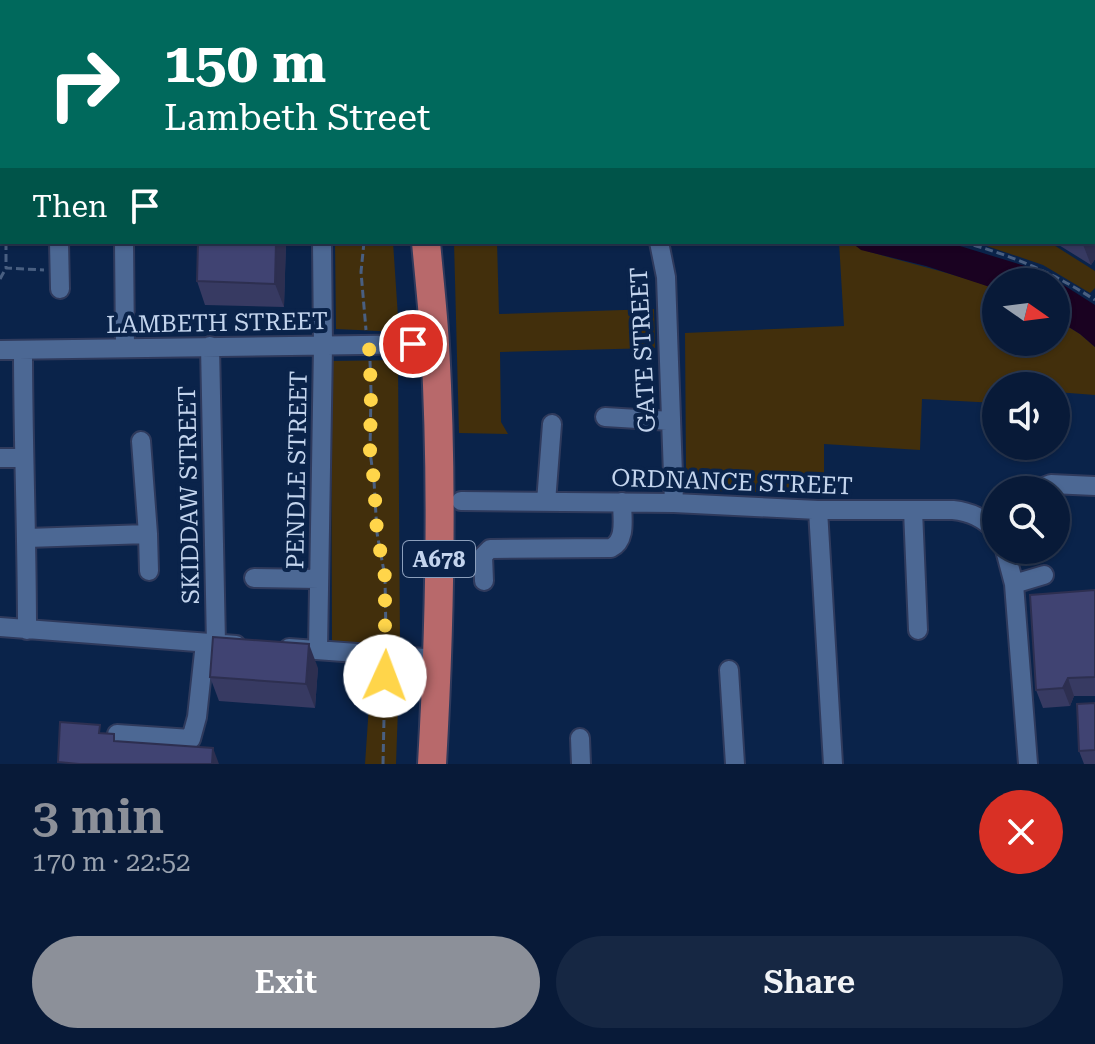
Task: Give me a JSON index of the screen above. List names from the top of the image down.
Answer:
{
  "streets": {
    "highway": ["A678"],
    "street": [
      "LAMBETH STREET",
      "GATE STREET",
      "PENDLE STREET",
      "ORDNANCE STREET",
      "SKIDDAW STREET"
    ]
  },
  "crossings": [
    ["LAMBETH STREET", "PENDLE STREET"],
    ["LAMBETH STREET", "SKIDDAW STREET"],
    ["LAMBETH STREET", "A678"],
    ["GATE STREET", "ORDNANCE STREET"]
  ],
  "north": "right",
  "page": {
    "turn": ["150 m", "Lambeth Street"],
    "then": "Then",
    "heading": ["3 min", "170 m · 22:52"],
    "buttons": ["Exit", "Share"]
  }
}
